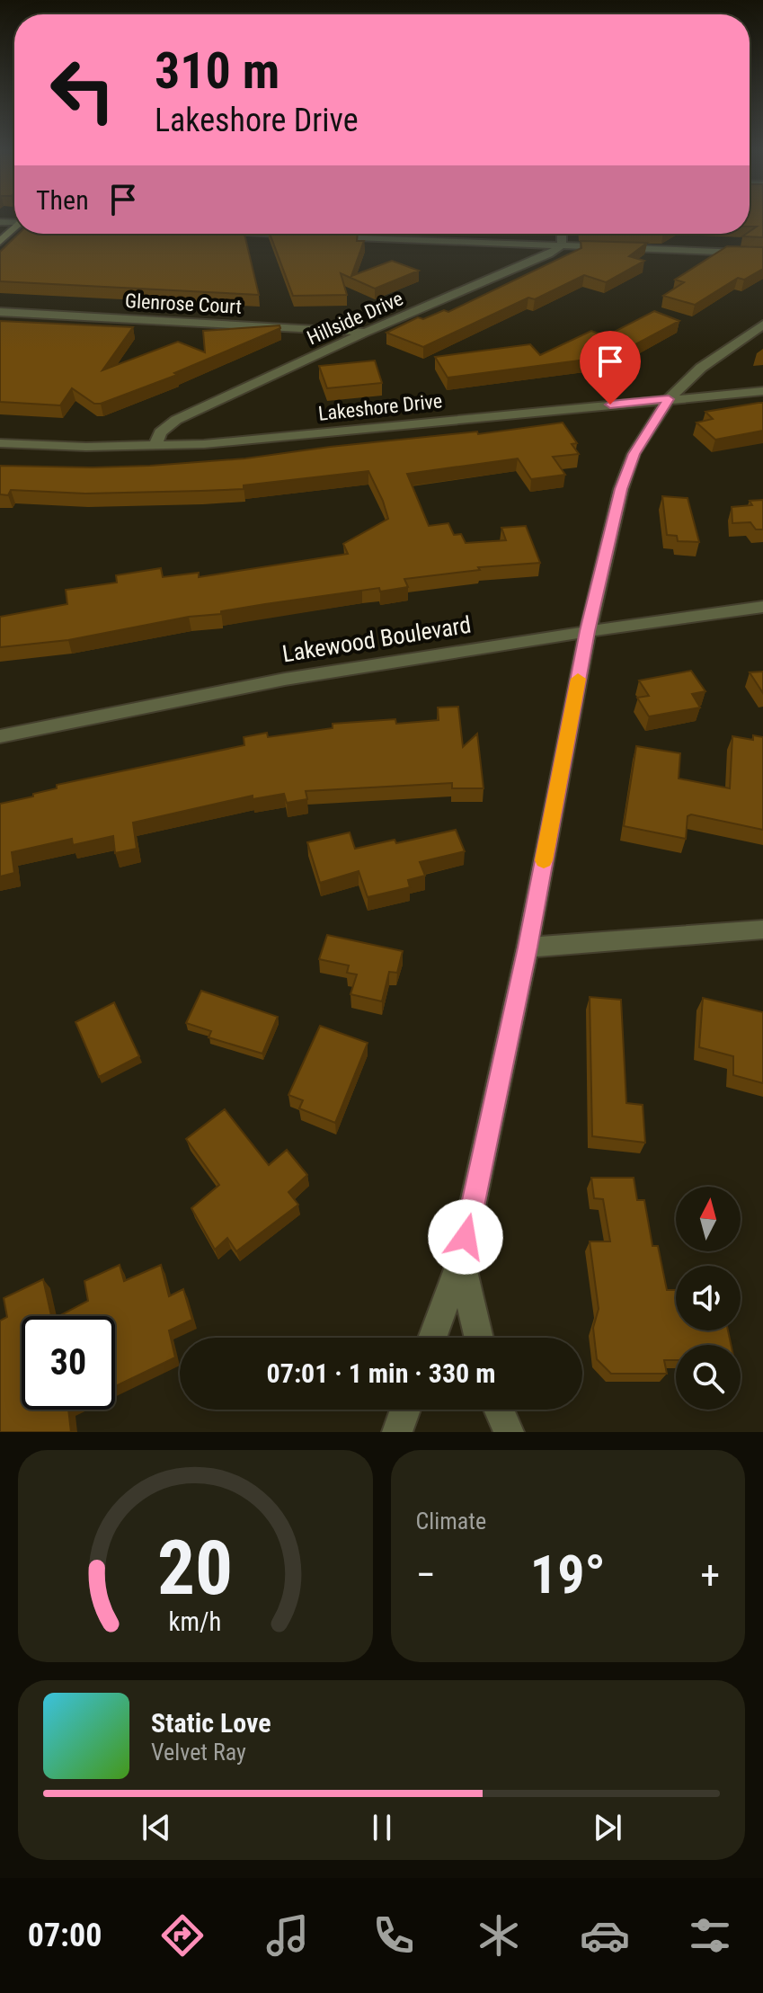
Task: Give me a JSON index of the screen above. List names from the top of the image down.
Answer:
{
  "streets": {
    "street": [
      "Glenrose Court",
      "Hillside Drive",
      "Lakeshore Drive",
      "Lakewood Boulevard"
    ]
  },
  "crossings": [
    ["Glenrose Court", "Hillside Drive"],
    ["Hillside Drive", "Lakeshore Drive"]
  ],
  "north": "top",
  "page": {
    "turn": ["310 m", "Lakeshore Drive"],
    "then": "Then",
    "limit": "30",
    "trip": "07:01 · 1 min · 330 m",
    "tile": "Climate",
    "heat": ["−", "19°", "+"],
    "song": ["Static Love", "Velvet Ray"],
    "tabs": "07:00",
    "gauge": ["20", "km/h"]
  }
}
